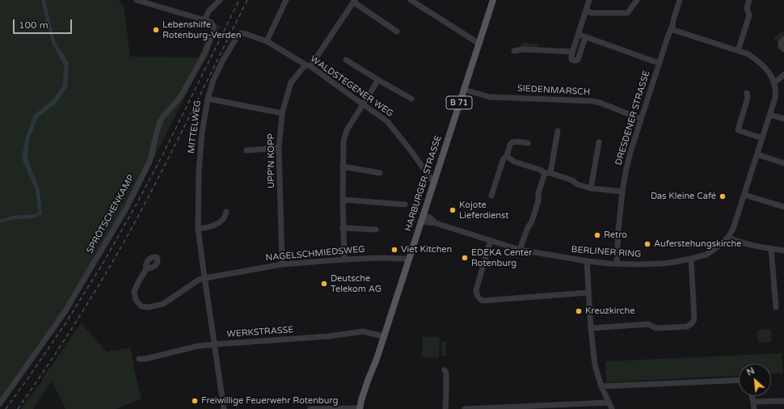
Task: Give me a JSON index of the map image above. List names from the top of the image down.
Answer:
{
  "streets": {
    "main road": ["B 71", "HARBURGER STRASSE"],
    "street": [
      "WALDSTEGENER WEG",
      "SIEDENMARSCH",
      "DRESDENER STRASSE",
      "MITTELWEG",
      "UPP'N KOPP",
      "SPRÖTSCHENKAMP",
      "BERLINER RING",
      "NAGELSCHMIEDSWEG",
      "WERKSTRASSE"
    ]
  },
  "crossings": [
    ["WALDSTEGENER WEG", "MITTELWEG"],
    ["WALDSTEGENER WEG", "UPP'N KOPP"],
    ["WALDSTEGENER WEG", "HARBURGER STRASSE"],
    ["SIEDENMARSCH", "DRESDENER STRASSE"],
    ["SIEDENMARSCH", "HARBURGER STRASSE"],
    ["DRESDENER STRASSE", "BERLINER RING"],
    ["MITTELWEG", "NAGELSCHMIEDSWEG"],
    ["MITTELWEG", "WERKSTRASSE"],
    ["UPP'N KOPP", "NAGELSCHMIEDSWEG"],
    ["HARBURGER STRASSE", "BERLINER RING"],
    ["HARBURGER STRASSE", "NAGELSCHMIEDSWEG"],
    ["HARBURGER STRASSE", "WERKSTRASSE"]
  ],
  "places": [
    "Lebenshilfe Rotenburg-Verden",
    "Das Kleine Café",
    "Kojote Lieferdienst",
    "Retro",
    "Auferstehungskirche",
    "Viet Kitchen",
    "EDEKA Center Rotenburg",
    "Deutsche Telekom AG",
    "Kreuzkirche",
    "Freiwillige Feuerwehr Rotenburg"
  ],
  "scale_bar": "100 m",
  "north": "top left"
}
